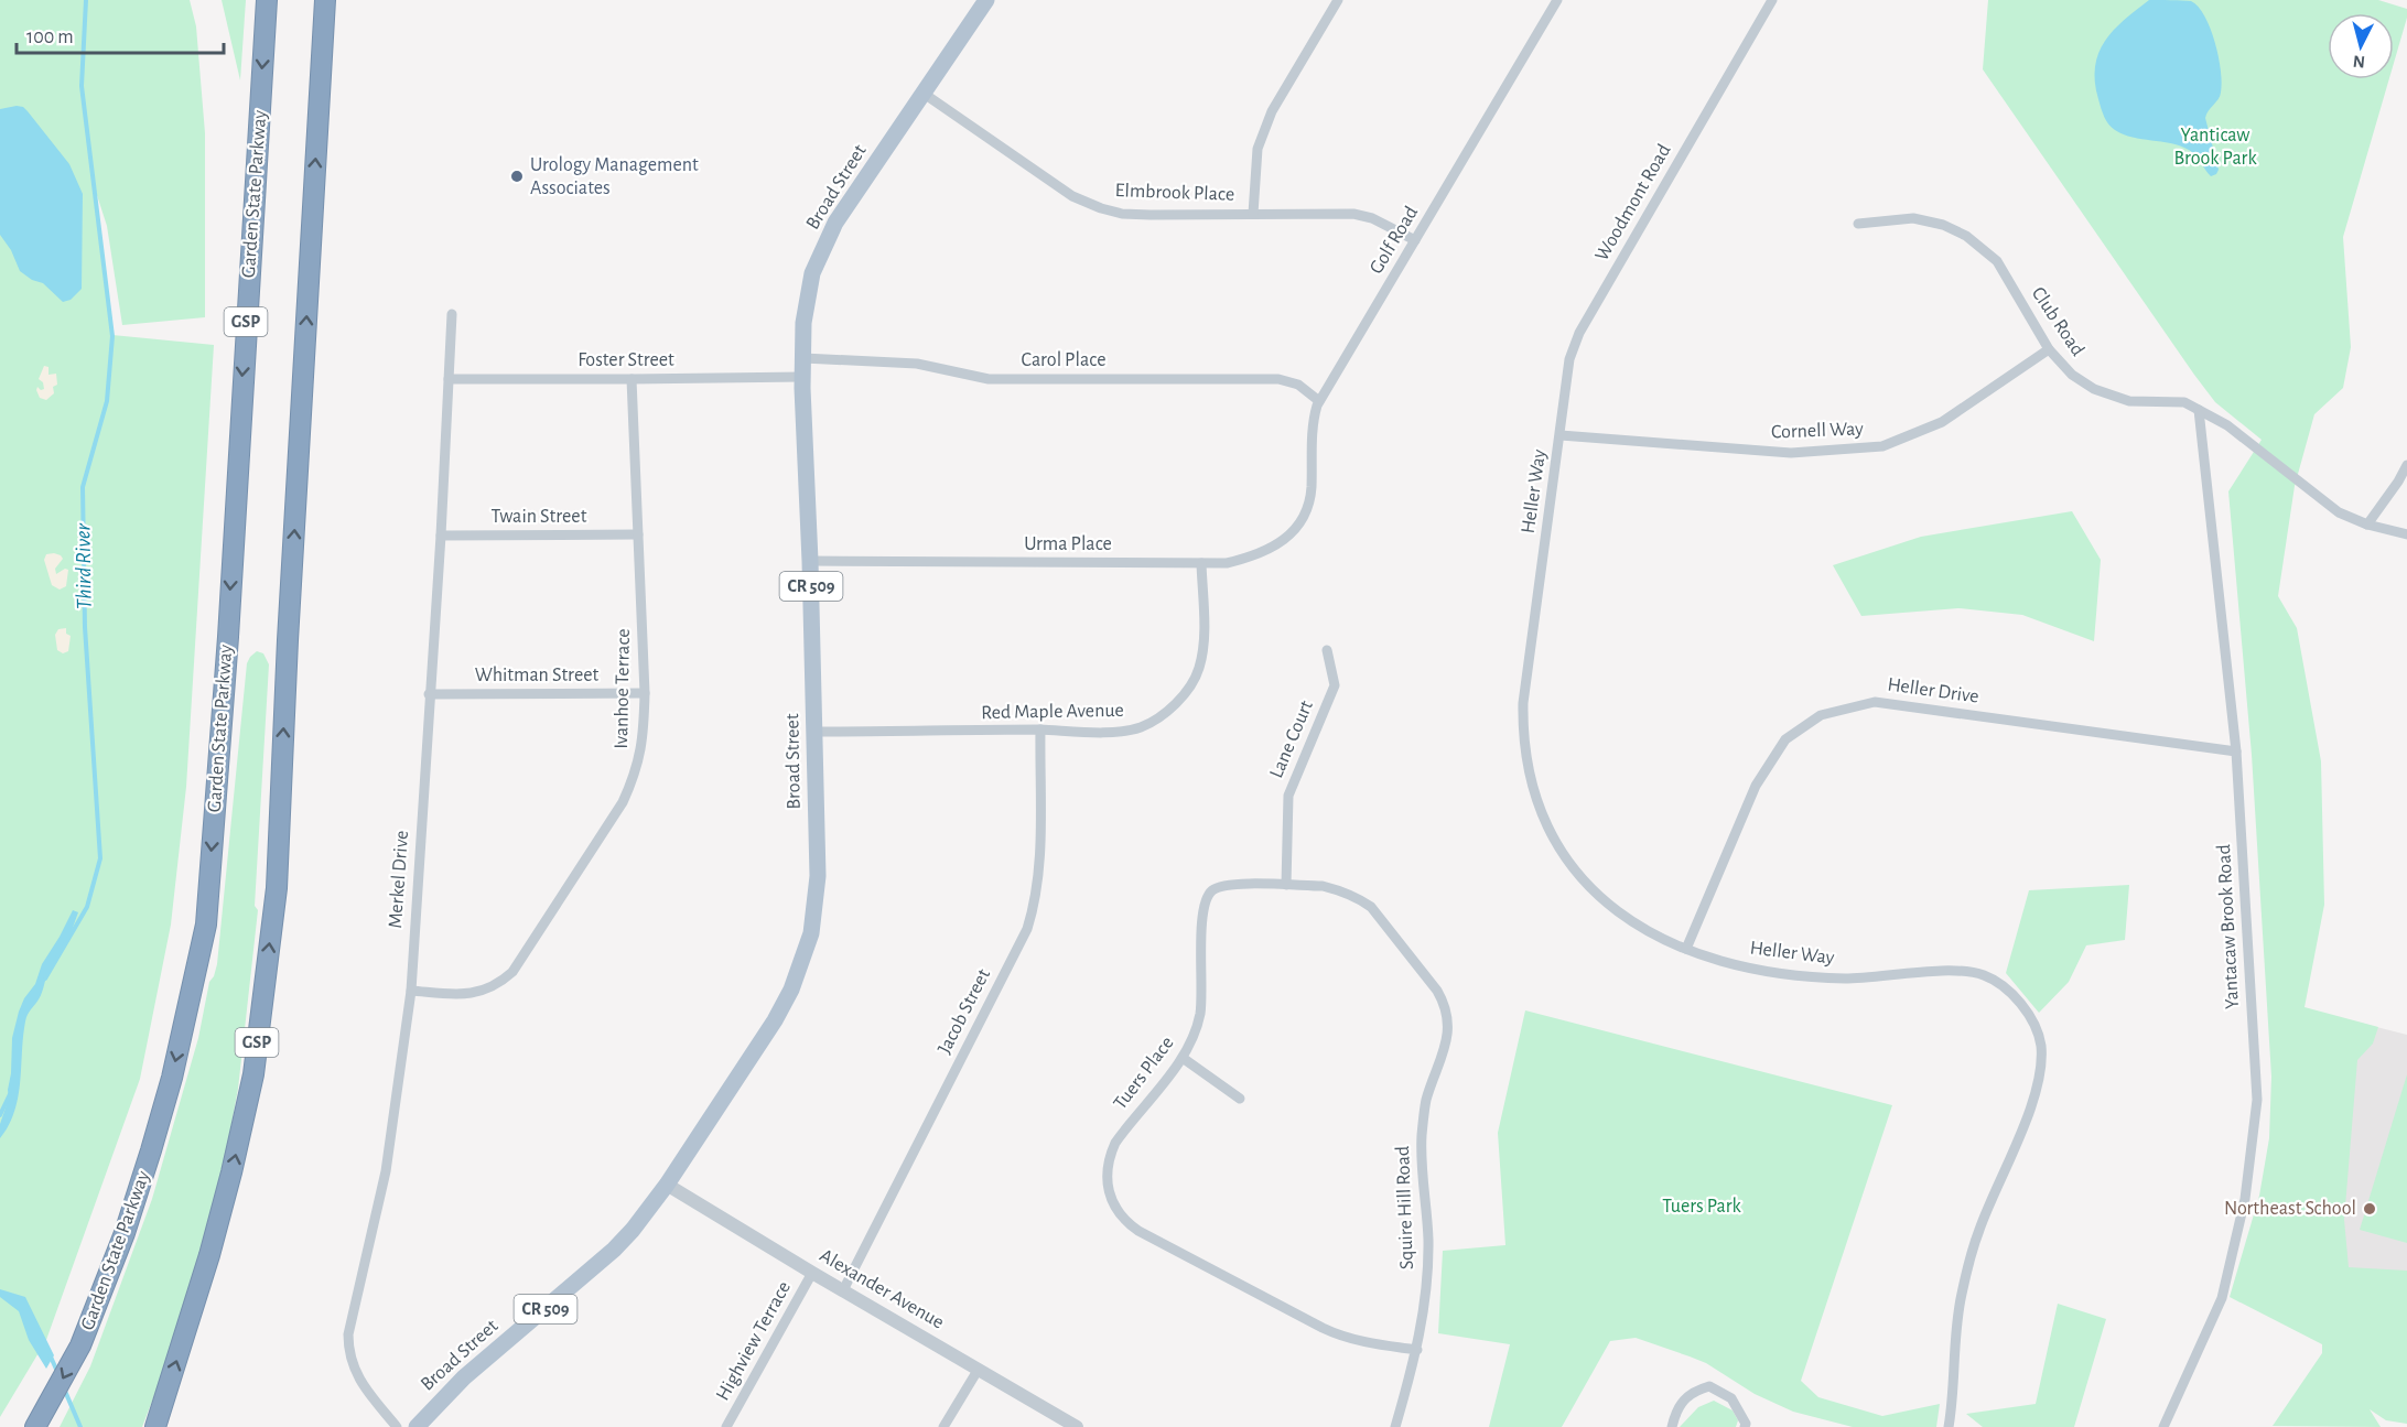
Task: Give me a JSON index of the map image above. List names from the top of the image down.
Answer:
{
  "streets": {
    "highway": ["Garden State Parkway", "GSP"],
    "main road": ["Broad Street", "CR 509"],
    "street": [
      "Elmbrook Place",
      "Woodmont Road",
      "Golf Road",
      "Club Road",
      "Foster Street",
      "Carol Place",
      "Cornell Way",
      "Heller Way",
      "Twain Street",
      "Urma Place",
      "Whitman Street",
      "Ivanhoe Terrace",
      "Heller Drive",
      "Red Maple Avenue",
      "Lane Court",
      "Merkel Drive",
      "Yantacaw Brook Road",
      "Jacob Street",
      "Tuers Place",
      "Squire Hill Road",
      "Alexander Avenue",
      "Highview Terrace"
    ]
  },
  "crossings": [
    ["Broad Street", "Elmbrook Place"],
    ["Broad Street", "Foster Street"],
    ["Broad Street", "Carol Place"],
    ["Broad Street", "Urma Place"],
    ["Broad Street", "Red Maple Avenue"],
    ["Broad Street", "Alexander Avenue"],
    ["Elmbrook Place", "Golf Road"],
    ["Woodmont Road", "Cornell Way"],
    ["Woodmont Road", "Heller Way"],
    ["Golf Road", "Carol Place"],
    ["Golf Road", "Urma Place"],
    ["Club Road", "Cornell Way"],
    ["Club Road", "Yantacaw Brook Road"],
    ["Foster Street", "Ivanhoe Terrace"],
    ["Foster Street", "Merkel Drive"],
    ["Cornell Way", "Heller Way"],
    ["Heller Way", "Heller Drive"],
    ["Twain Street", "Ivanhoe Terrace"],
    ["Twain Street", "Merkel Drive"],
    ["Urma Place", "Red Maple Avenue"],
    ["Whitman Street", "Ivanhoe Terrace"],
    ["Whitman Street", "Merkel Drive"],
    ["Ivanhoe Terrace", "Merkel Drive"],
    ["Heller Drive", "Yantacaw Brook Road"],
    ["Red Maple Avenue", "Jacob Street"],
    ["Lane Court", "Tuers Place"],
    ["Jacob Street", "Alexander Avenue"],
    ["Tuers Place", "Squire Hill Road"],
    ["Alexander Avenue", "Highview Terrace"]
  ],
  "water": ["Third River"],
  "parks": ["Yanticaw Brook Park", "Tuers Park"],
  "places": ["Urology Management Associates", "Northeast School"],
  "scale_bar": "100 m",
  "north": "bottom"
}
